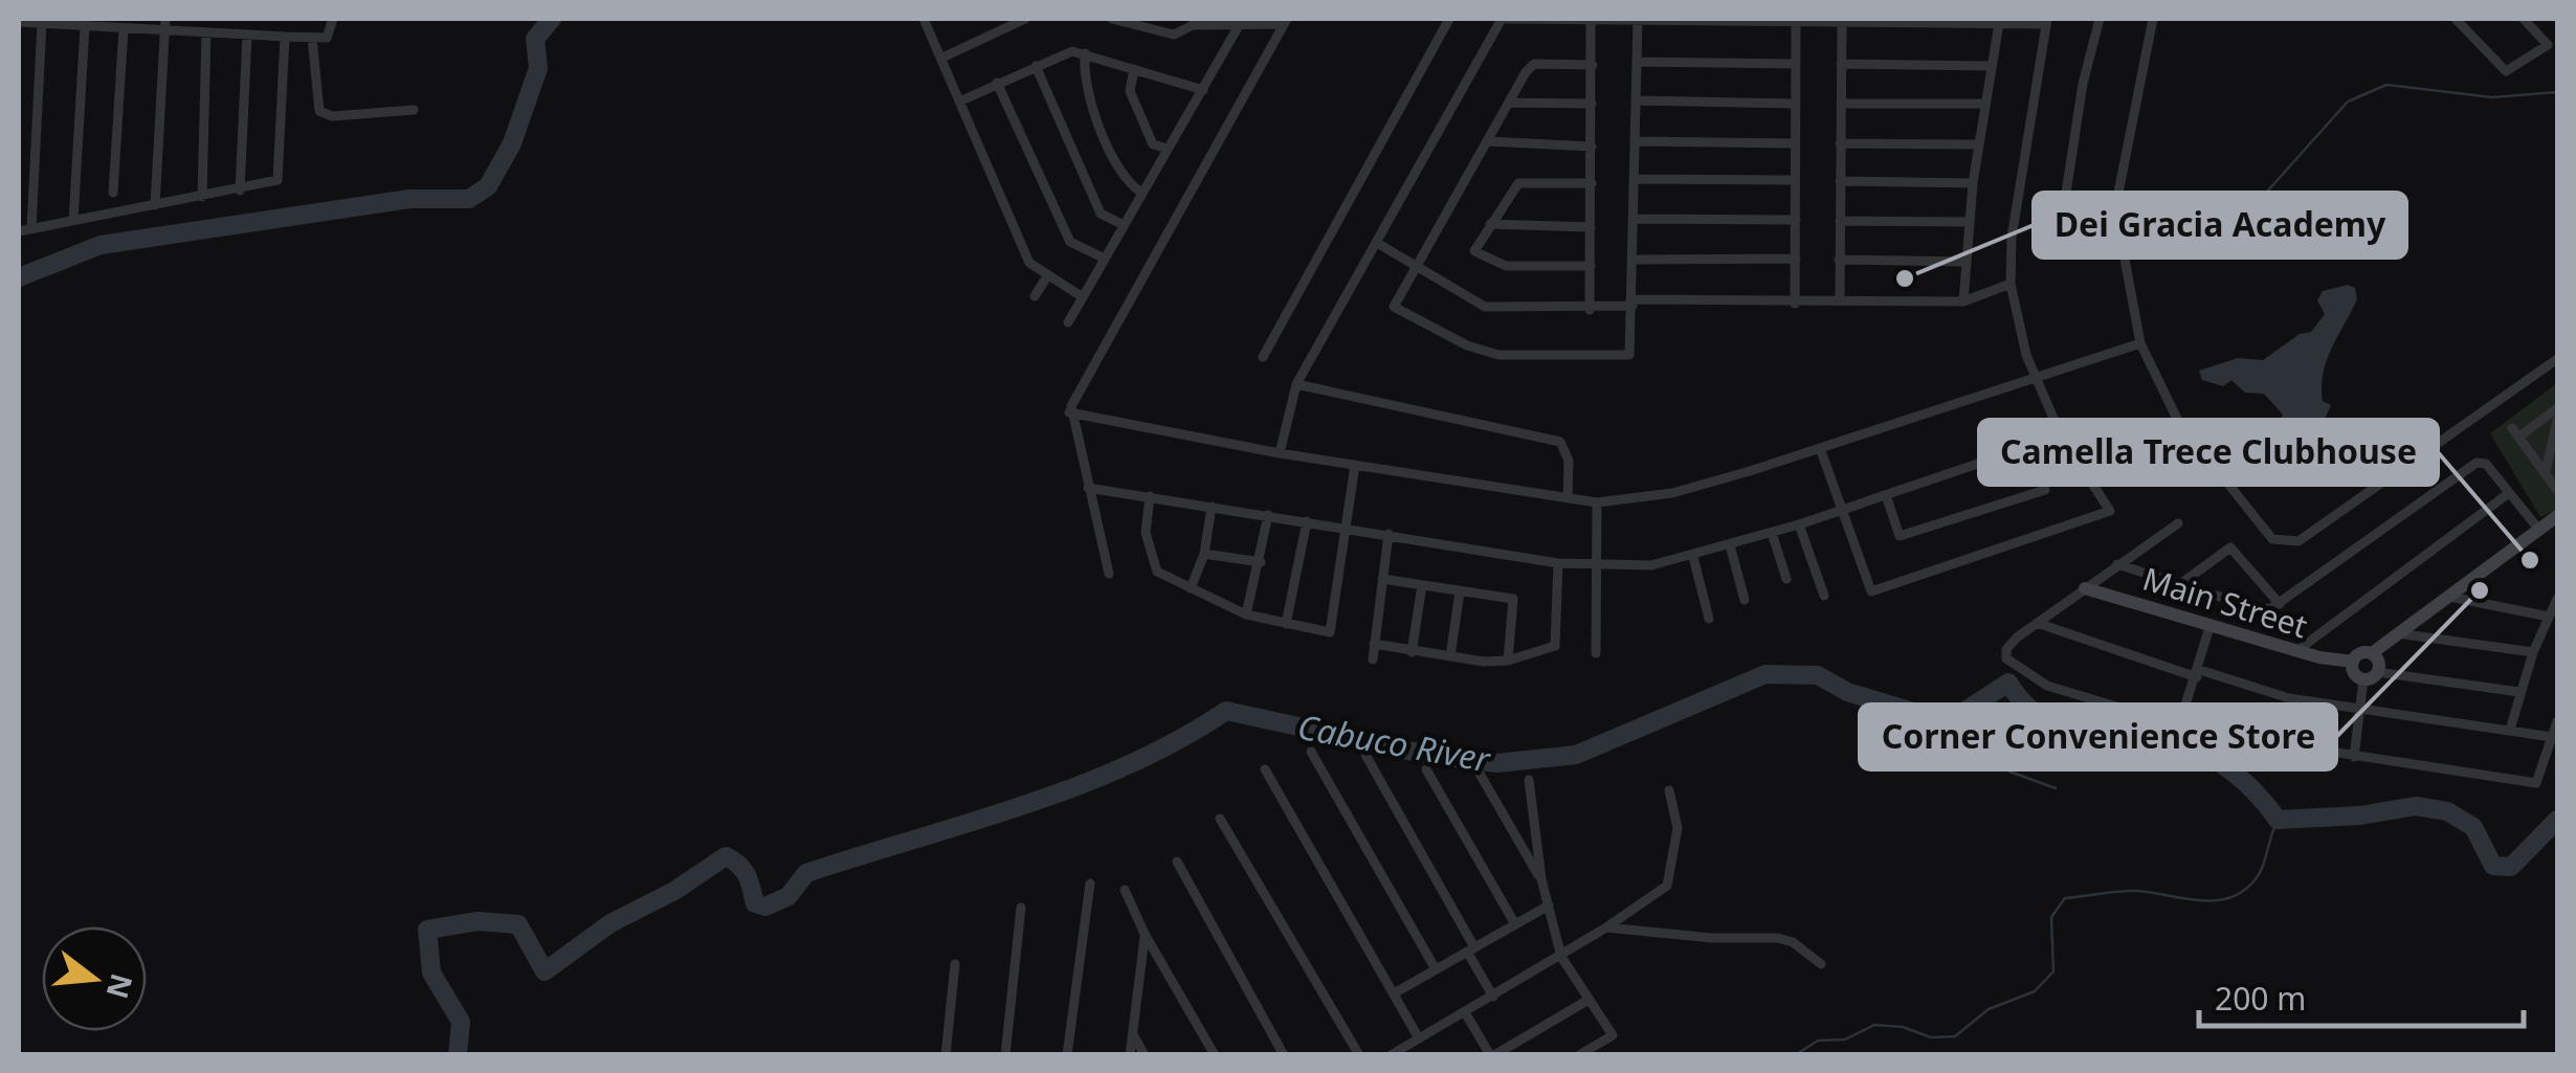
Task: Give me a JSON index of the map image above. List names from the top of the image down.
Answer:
{
  "streets": {
    "street": ["Main Street"]
  },
  "water": ["Cabuco River"],
  "places": ["Dei Gracia Academy", "Camella Trece Clubhouse", "Corner Convenience Store"],
  "scale_bar": "200 m",
  "north": "right"
}
